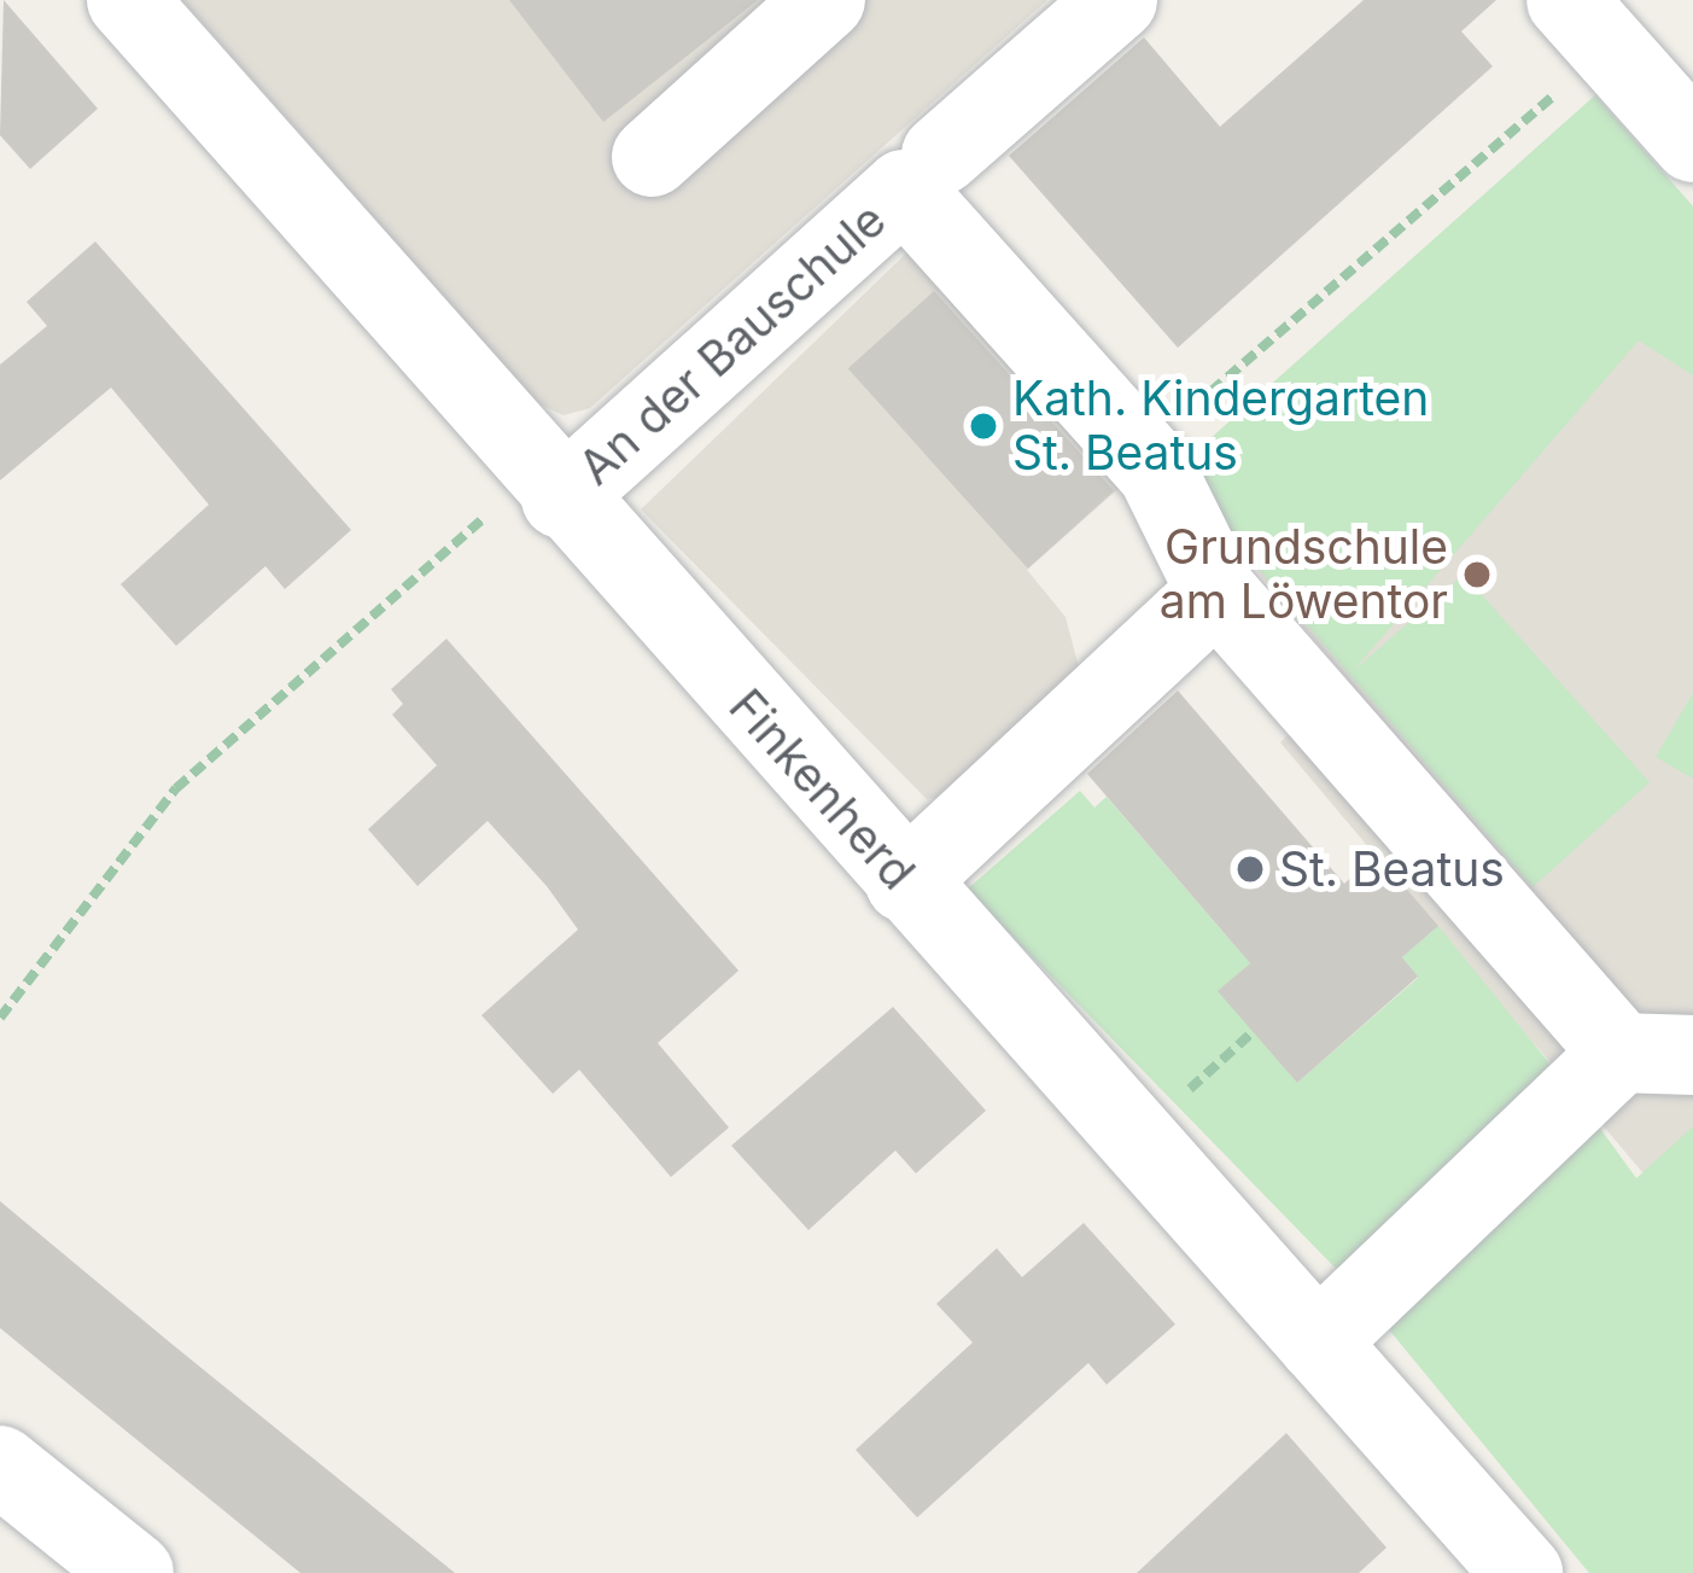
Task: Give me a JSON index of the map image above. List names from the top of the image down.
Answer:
{
  "streets": {
    "street": ["An der Bauschule", "Finkenherd"]
  },
  "crossings": [
    ["An der Bauschule", "Finkenherd"]
  ],
  "places": ["Kath. Kindergarten St. Beatus", "Grundschule am Löwentor", "St. Beatus"]
}
